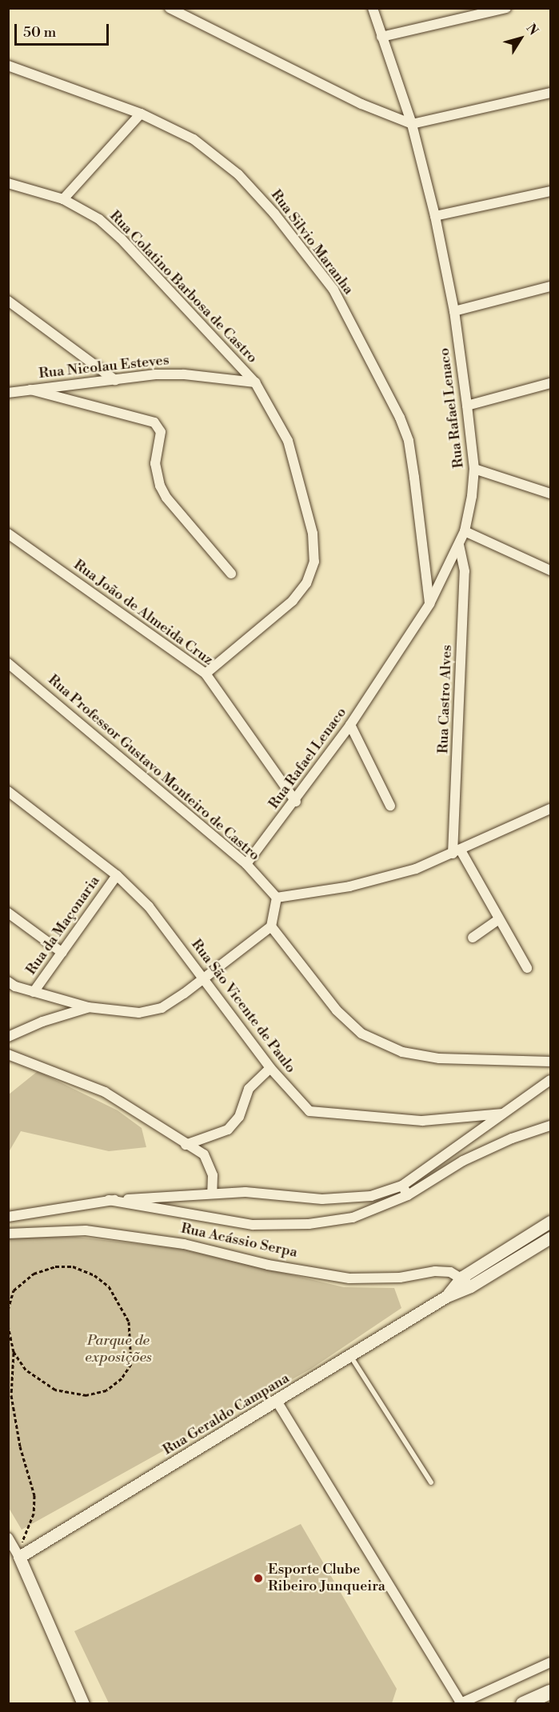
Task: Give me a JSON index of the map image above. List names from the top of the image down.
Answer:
{
  "streets": {
    "street": [
      "Rua Silvio Maranha",
      "Rua Colatino Barbosa de Castro",
      "Rua Nicolau Esteves",
      "Rua Rafael Lenaco",
      "Rua João de Almeida Cruz",
      "Rua Castro Alves",
      "Rua Professor Gustavo Monteiro de Castro",
      "Rua da Maçonaria",
      "Rua São Vicente de Paulo",
      "Rua Acássio Serpa",
      "Rua Geraldo Campana"
    ]
  },
  "crossings": [
    ["Rua Silvio Maranha", "Rua Rafael Lenaco"],
    ["Rua Colatino Barbosa de Castro", "Rua Nicolau Esteves"],
    ["Rua Rafael Lenaco", "Rua João de Almeida Cruz"],
    ["Rua Rafael Lenaco", "Rua Castro Alves"],
    ["Rua Rafael Lenaco", "Rua Professor Gustavo Monteiro de Castro"],
    ["Rua da Maçonaria", "Rua São Vicente de Paulo"],
    ["Rua Acássio Serpa", "Rua Geraldo Campana"]
  ],
  "parks": ["Parque de exposições"],
  "places": ["Esporte Clube Ribeiro Junqueira"],
  "scale_bar": "50 m",
  "north": "top right"
}
